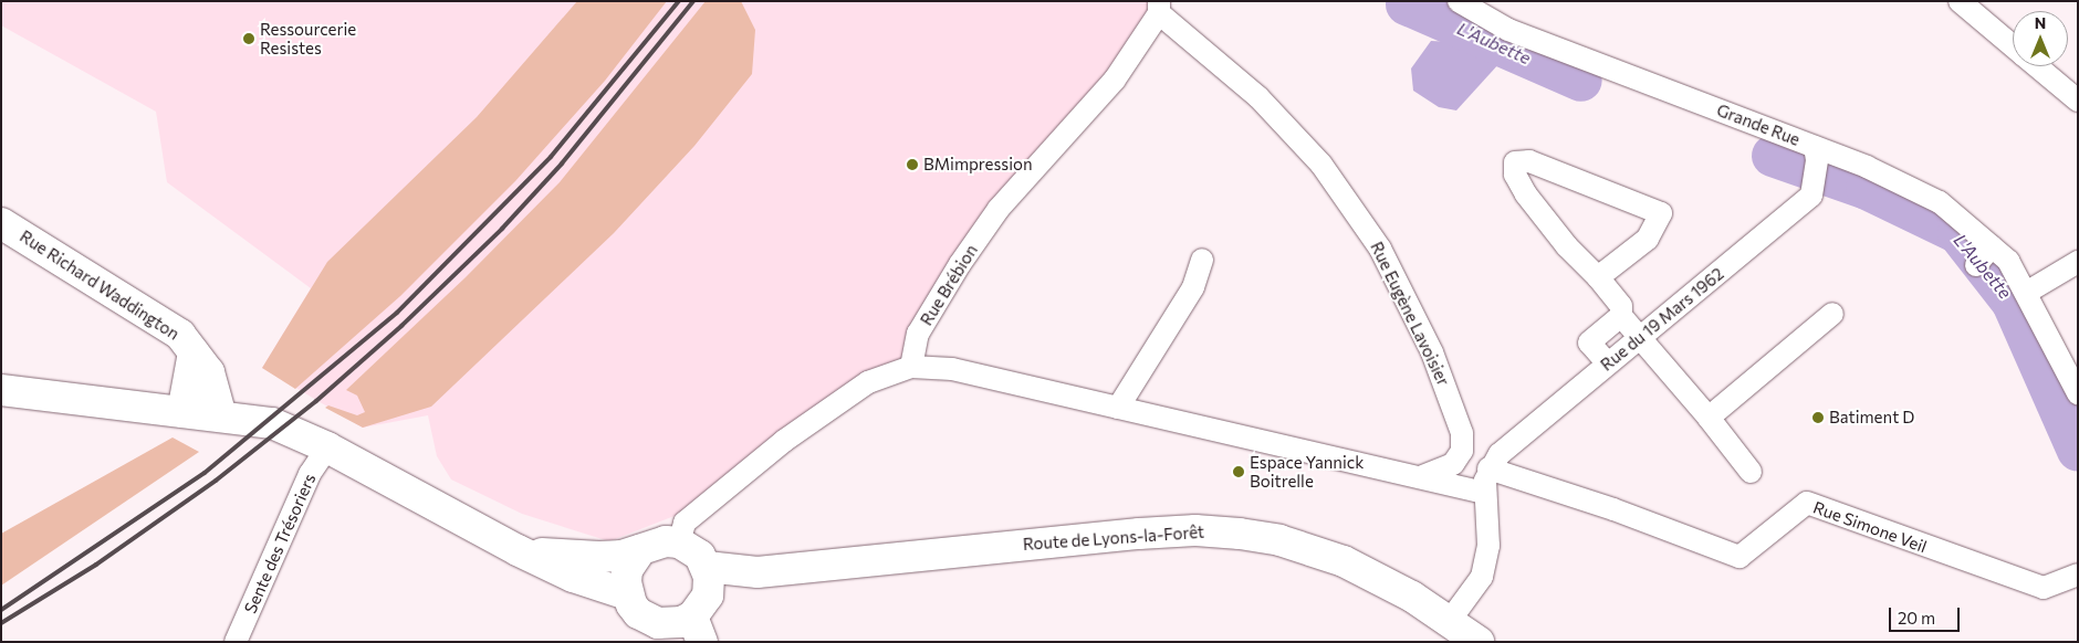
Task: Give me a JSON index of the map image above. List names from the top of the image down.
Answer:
{
  "streets": {
    "main road": ["Rue Richard Waddington", "Route de Lyons-la-Forêt"],
    "street": [
      "Grande Rue",
      "Rue Brébion",
      "Rue Eugène Lavoisier",
      "Rue du 19 Mars 1962",
      "Rue Simone Veil",
      "Sente des Trésoriers"
    ]
  },
  "crossings": [
    ["Grande Rue", "Rue du 19 Mars 1962"],
    ["Rue Brébion", "Rue Eugène Lavoisier"],
    ["Rue du 19 Mars 1962", "Rue Simone Veil"]
  ],
  "water": ["L'Aubette"],
  "places": [
    "Ressourcerie Resistes",
    "BMimpression",
    "Batiment D",
    "Espace Yannick Boitrelle"
  ],
  "scale_bar": "20 m",
  "north": "top"
}
